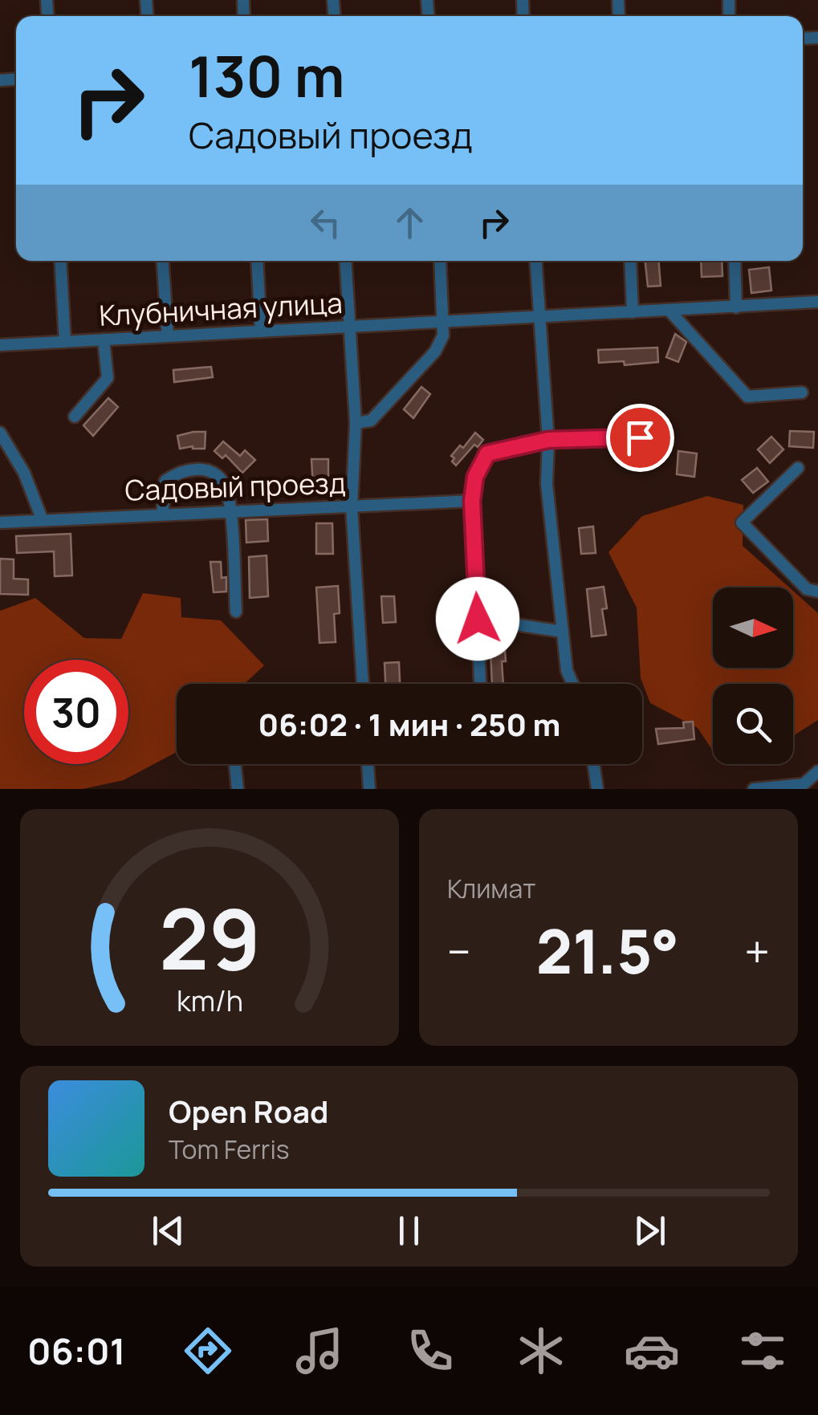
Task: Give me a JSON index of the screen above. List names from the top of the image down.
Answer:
{
  "streets": {
    "street": ["Клубничная улица", "Садовый проезд"]
  },
  "north": "right",
  "page": {
    "turn": ["130 m", "Садовый проезд"],
    "limit": "30",
    "trip": "06:02 · 1 мин · 250 m",
    "tile": "Климат",
    "heat": ["−", "21.5°", "+"],
    "song": ["Open Road", "Tom Ferris"],
    "tabs": "06:01",
    "gauge": ["29", "km/h"]
  }
}
